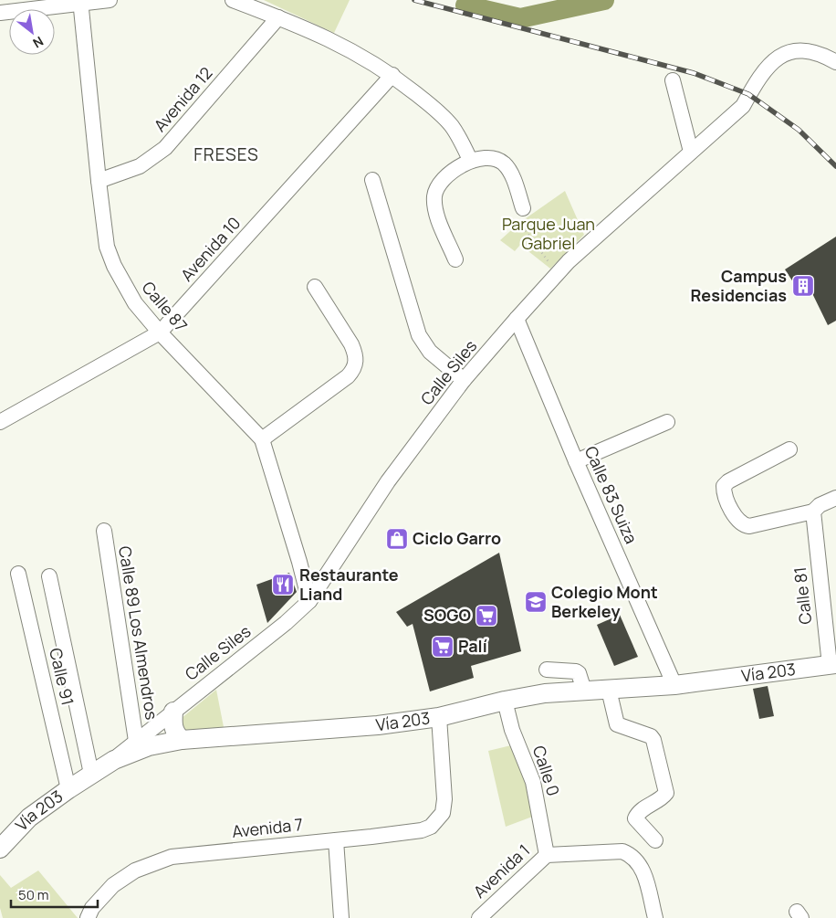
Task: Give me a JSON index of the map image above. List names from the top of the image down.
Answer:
{
  "streets": {
    "main road": ["Vía 203"],
    "street": [
      "Avenida 12",
      "Avenida 10",
      "Calle 87",
      "Calle Siles",
      "Calle 83 Suiza",
      "Calle 81",
      "Calle 89 Los Almendros",
      "Calle 91",
      "Calle 0",
      "Avenida 7",
      "Avenida 1"
    ]
  },
  "crossings": [
    ["Avenida 12", "Calle 87"],
    ["Avenida 10", "Calle 87"],
    ["Calle 87", "Calle Siles"],
    ["Calle Siles", "Calle 83 Suiza"],
    ["Calle Siles", "Calle 89 Los Almendros"],
    ["Calle Siles", "Vía 203"],
    ["Calle 83 Suiza", "Vía 203"],
    ["Calle 81", "Vía 203"],
    ["Vía 203", "Calle 91"],
    ["Vía 203", "Calle 0"],
    ["Vía 203", "Avenida 7"],
    ["Calle 0", "Avenida 1"]
  ],
  "districts": ["FRESES"],
  "parks": ["Parque Juan Gabriel"],
  "places": {
    "building": ["Campus Residencias"],
    "shop": ["Ciclo Garro"],
    "restaurant": ["Restaurante Liand"],
    "school or university": ["Colegio Mont Berkeley"],
    "supermarket": ["SOGO", "Palí"]
  },
  "scale_bar": "50 m",
  "north": "bottom right"
}
